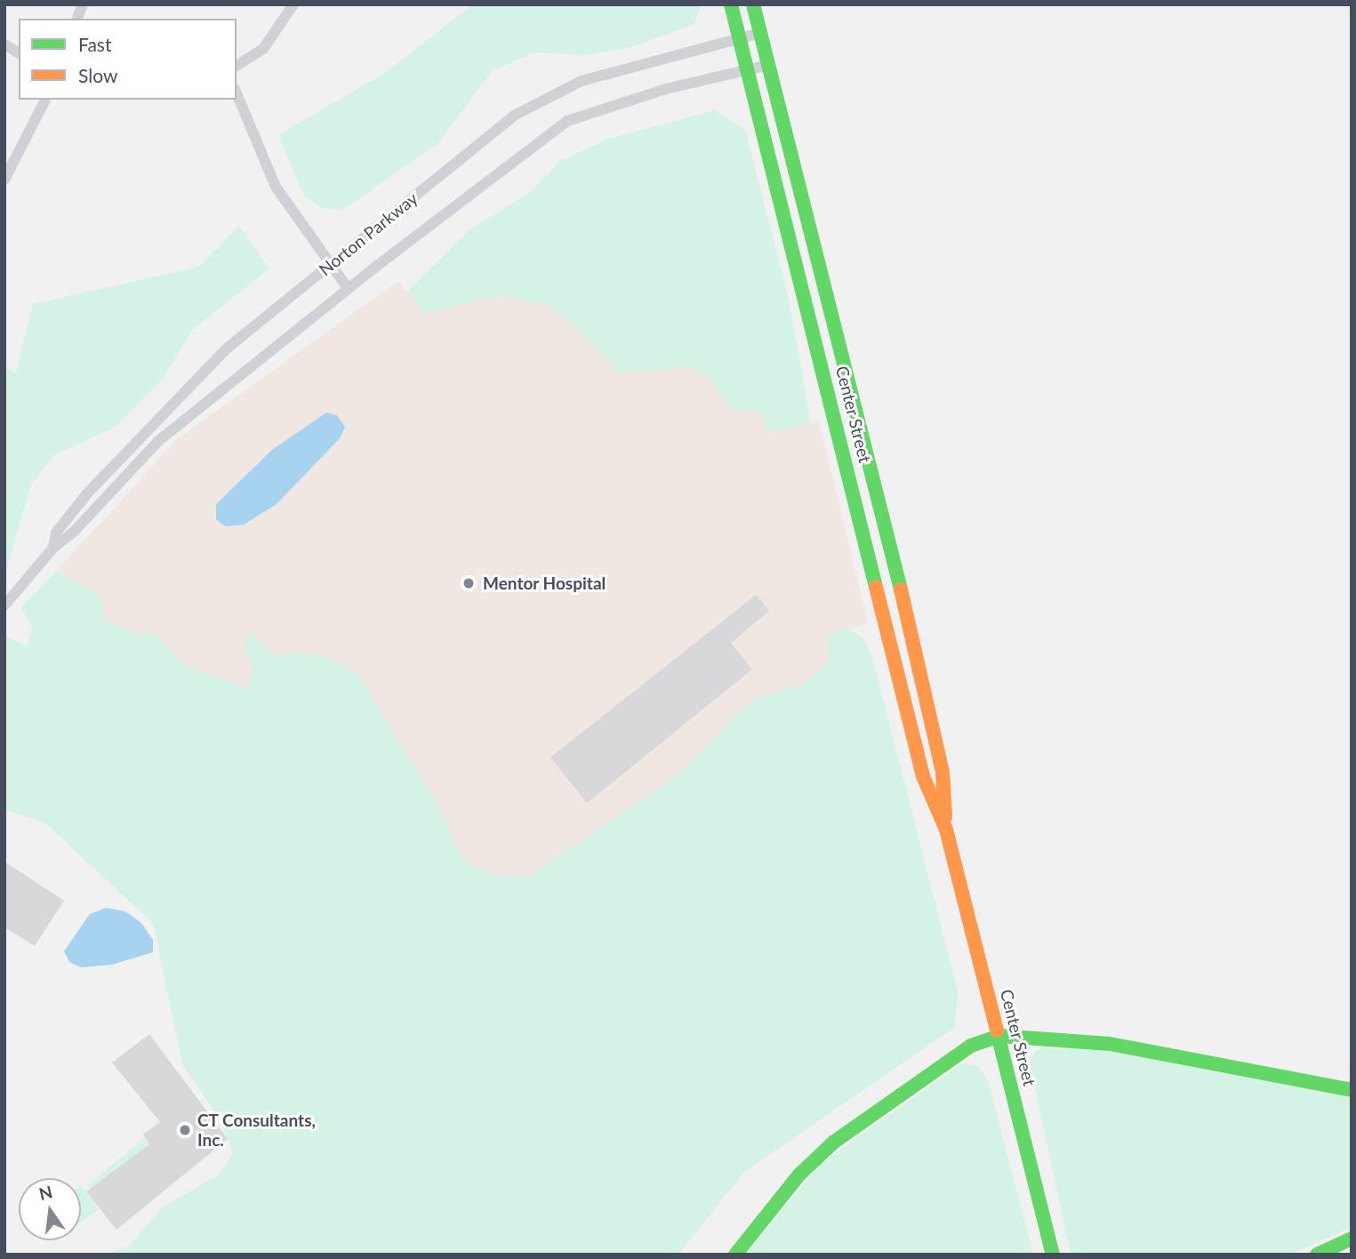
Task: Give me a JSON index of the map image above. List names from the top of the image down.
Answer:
{
  "streets": {
    "main road": ["Center Street"],
    "street": ["Norton Parkway"]
  },
  "crossings": [
    ["Norton Parkway", "Center Street"]
  ],
  "places": ["Mentor Hospital", "CT Consultants, Inc."],
  "legend": ["Fast", "Slow"],
  "north": "top"
}
